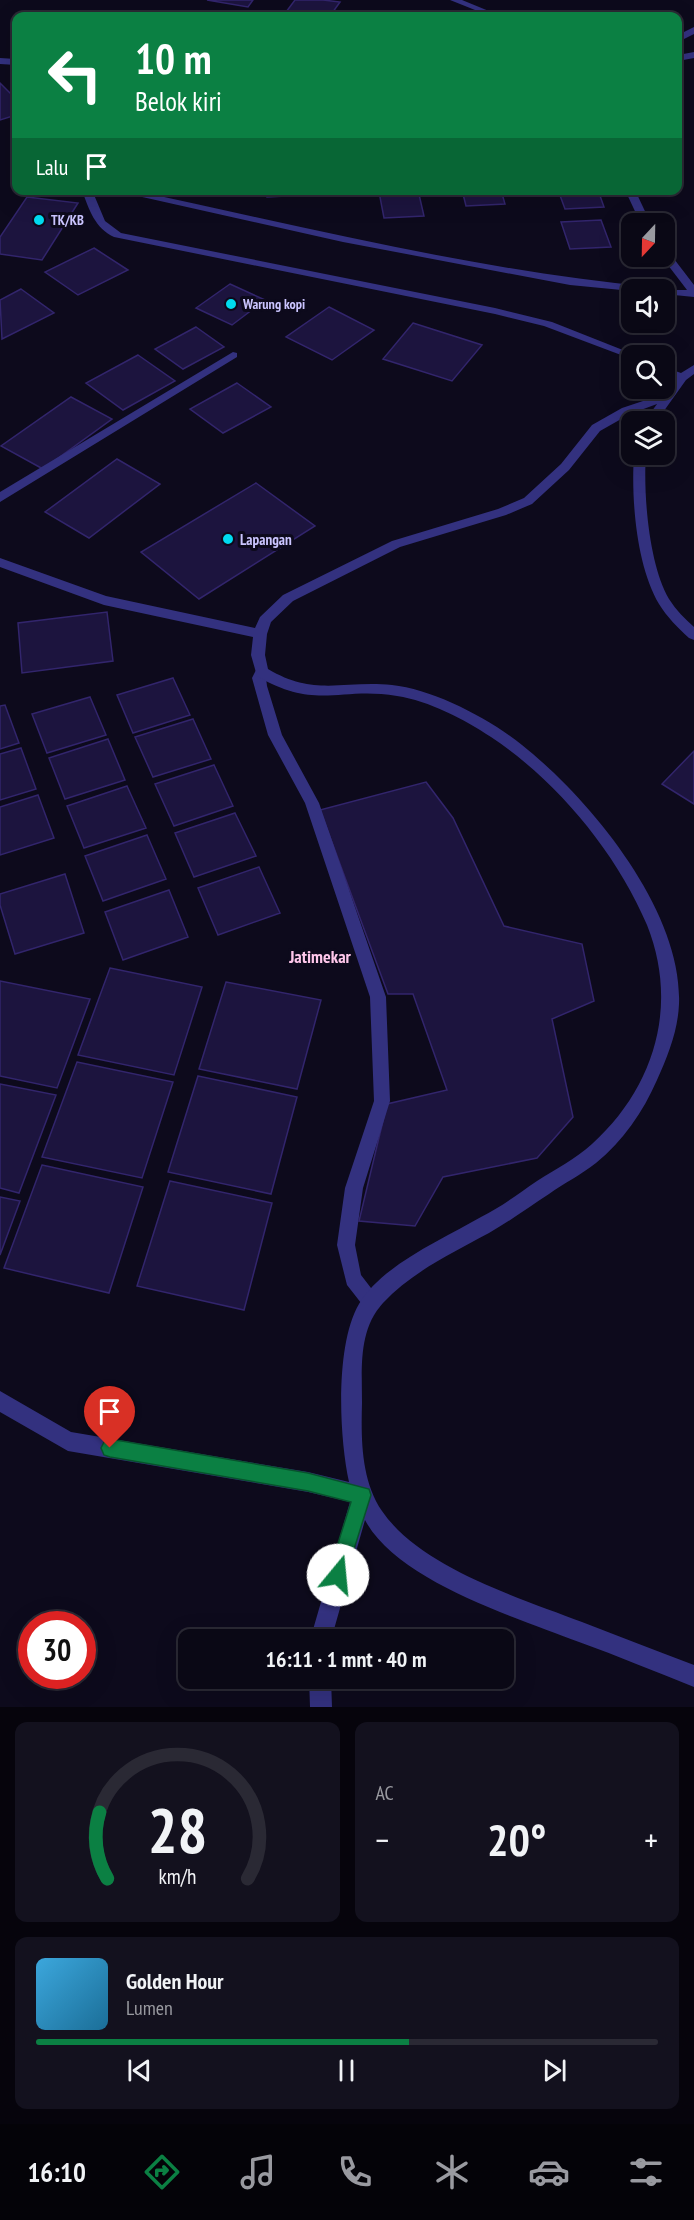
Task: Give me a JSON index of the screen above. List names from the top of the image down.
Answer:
{
  "districts": ["Jatimekar"],
  "places": ["TK/KB", "Warung kopi", "Lapangan"],
  "north": "bottom",
  "page": {
    "turn": ["10 m", "Belok kiri"],
    "then": "Lalu",
    "limit": "30",
    "trip": "16:11 · 1 mnt · 40 m",
    "tile": "AC",
    "heat": ["−", "20°", "+"],
    "song": ["Golden Hour", "Lumen"],
    "tabs": "16:10",
    "gauge": ["28", "km/h"]
  }
}
